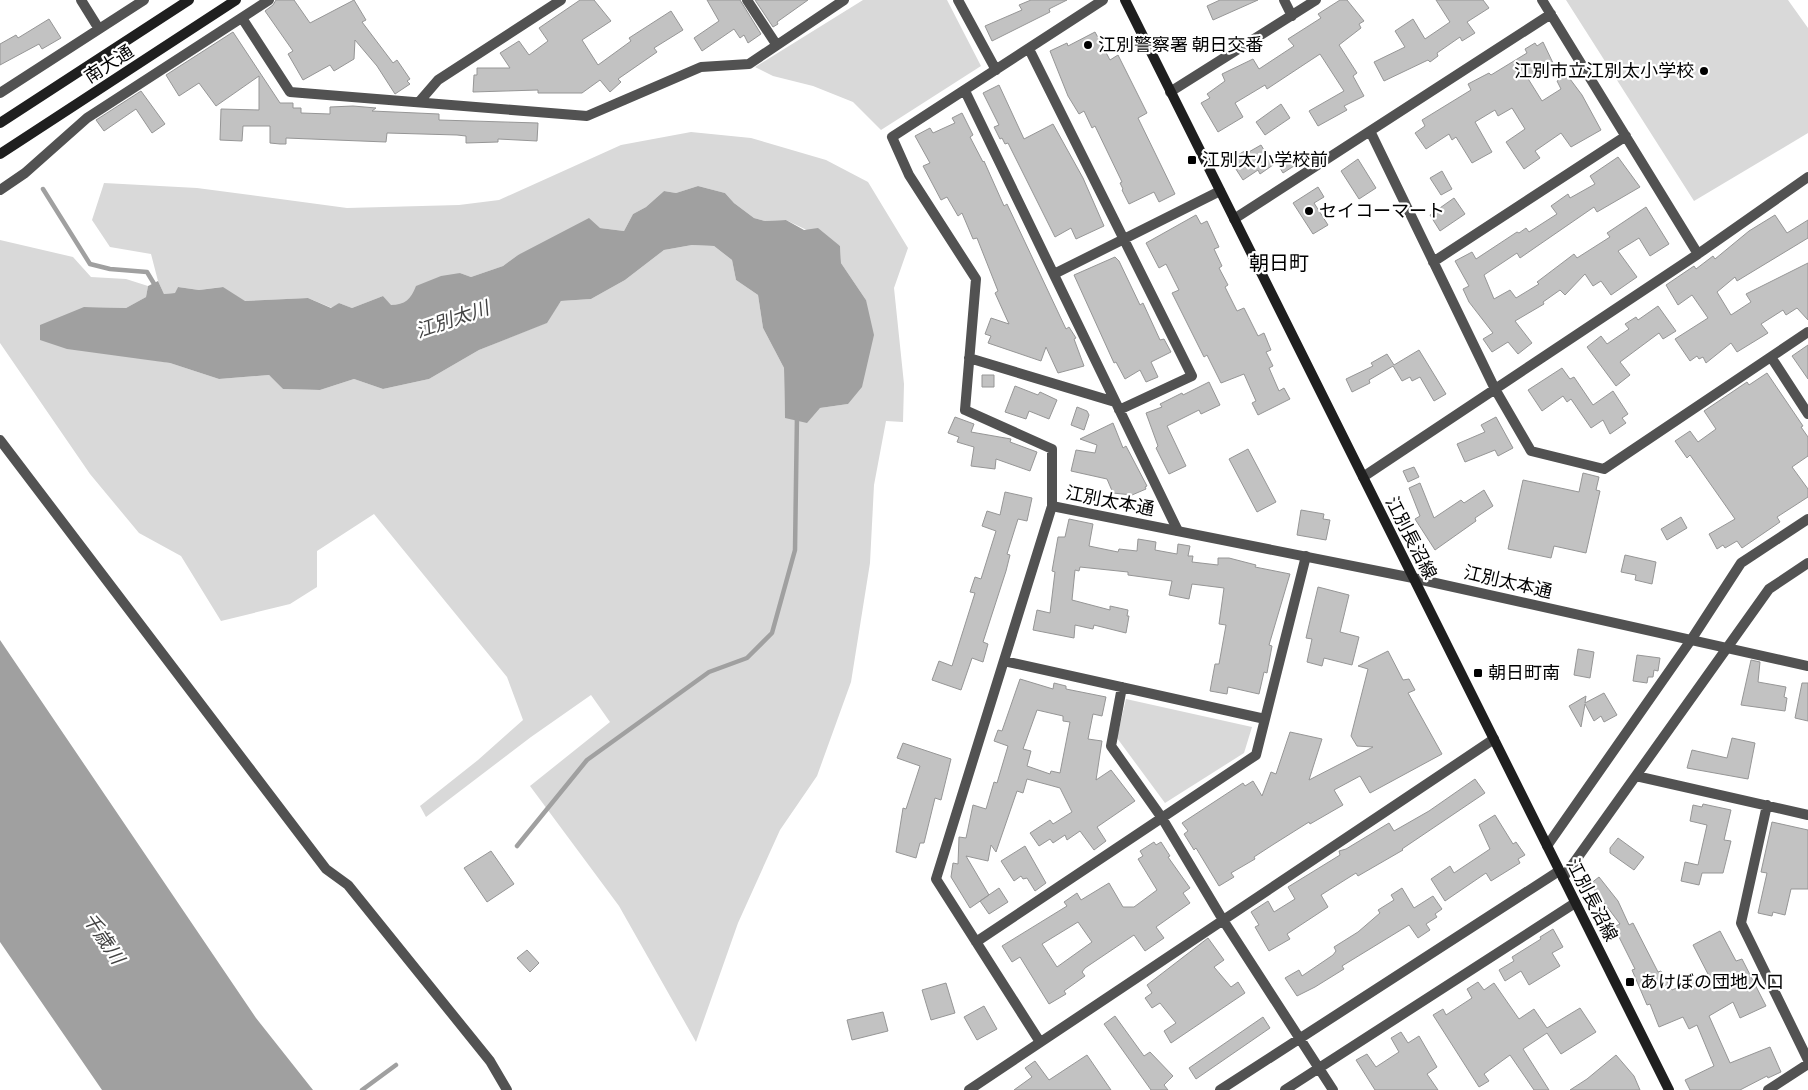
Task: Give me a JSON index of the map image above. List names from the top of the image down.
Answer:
{
  "streets": {
    "main road": ["南大通", "江別長沼線"],
    "street": ["江別太本通"]
  },
  "crossings": [
    ["江別太本通", "江別長沼線"]
  ],
  "districts": ["朝日町"],
  "water": ["江別太川", "千歳川"],
  "places": {
    "other": ["江別警察署 朝日交番", "江別市立江別太小学校", "セイコーマート"],
    "transit": ["江別太小学校前", "朝日町南", "あけぼの団地入口"]
  }
}
